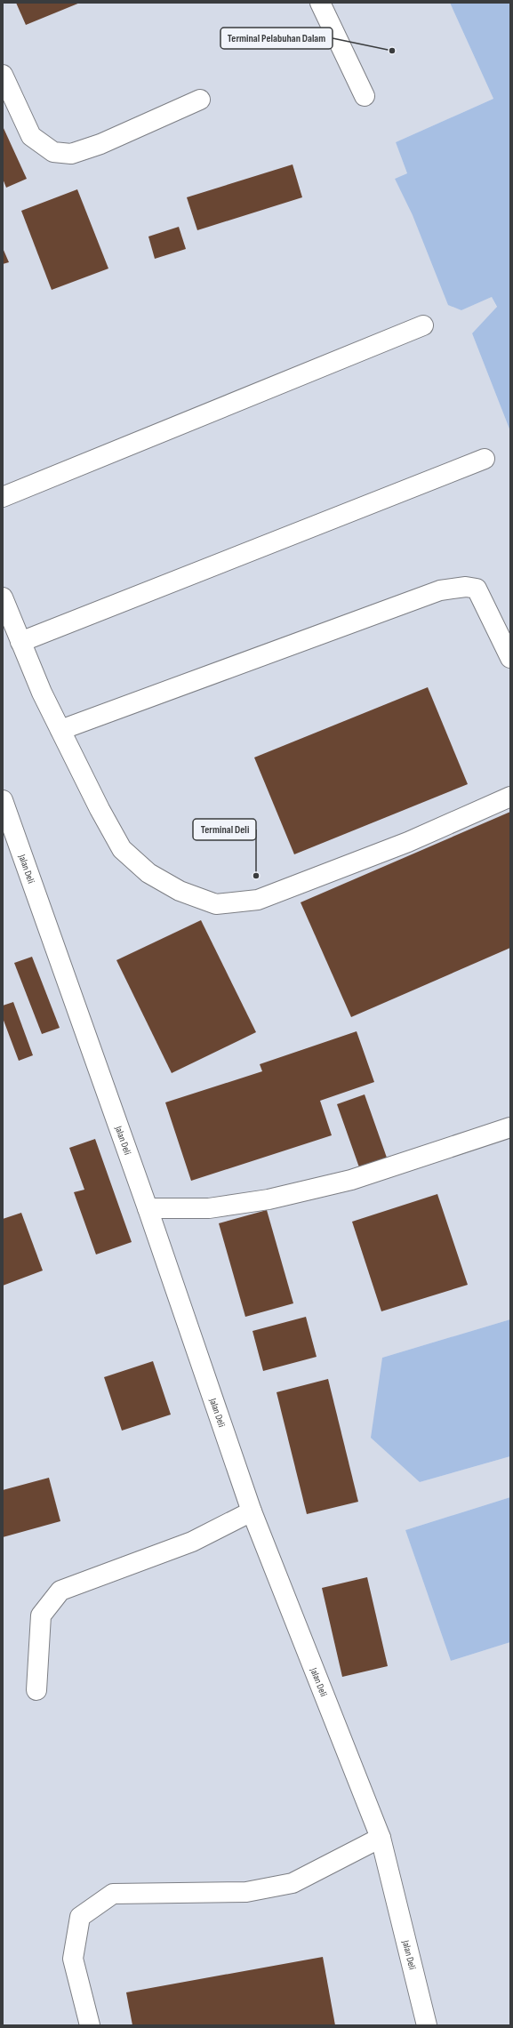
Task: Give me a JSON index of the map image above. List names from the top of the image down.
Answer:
{
  "streets": {
    "lane": ["Jalan Deli"]
  },
  "places": ["Terminal Pelabuhan Dalam", "Terminal Deli"]
}
